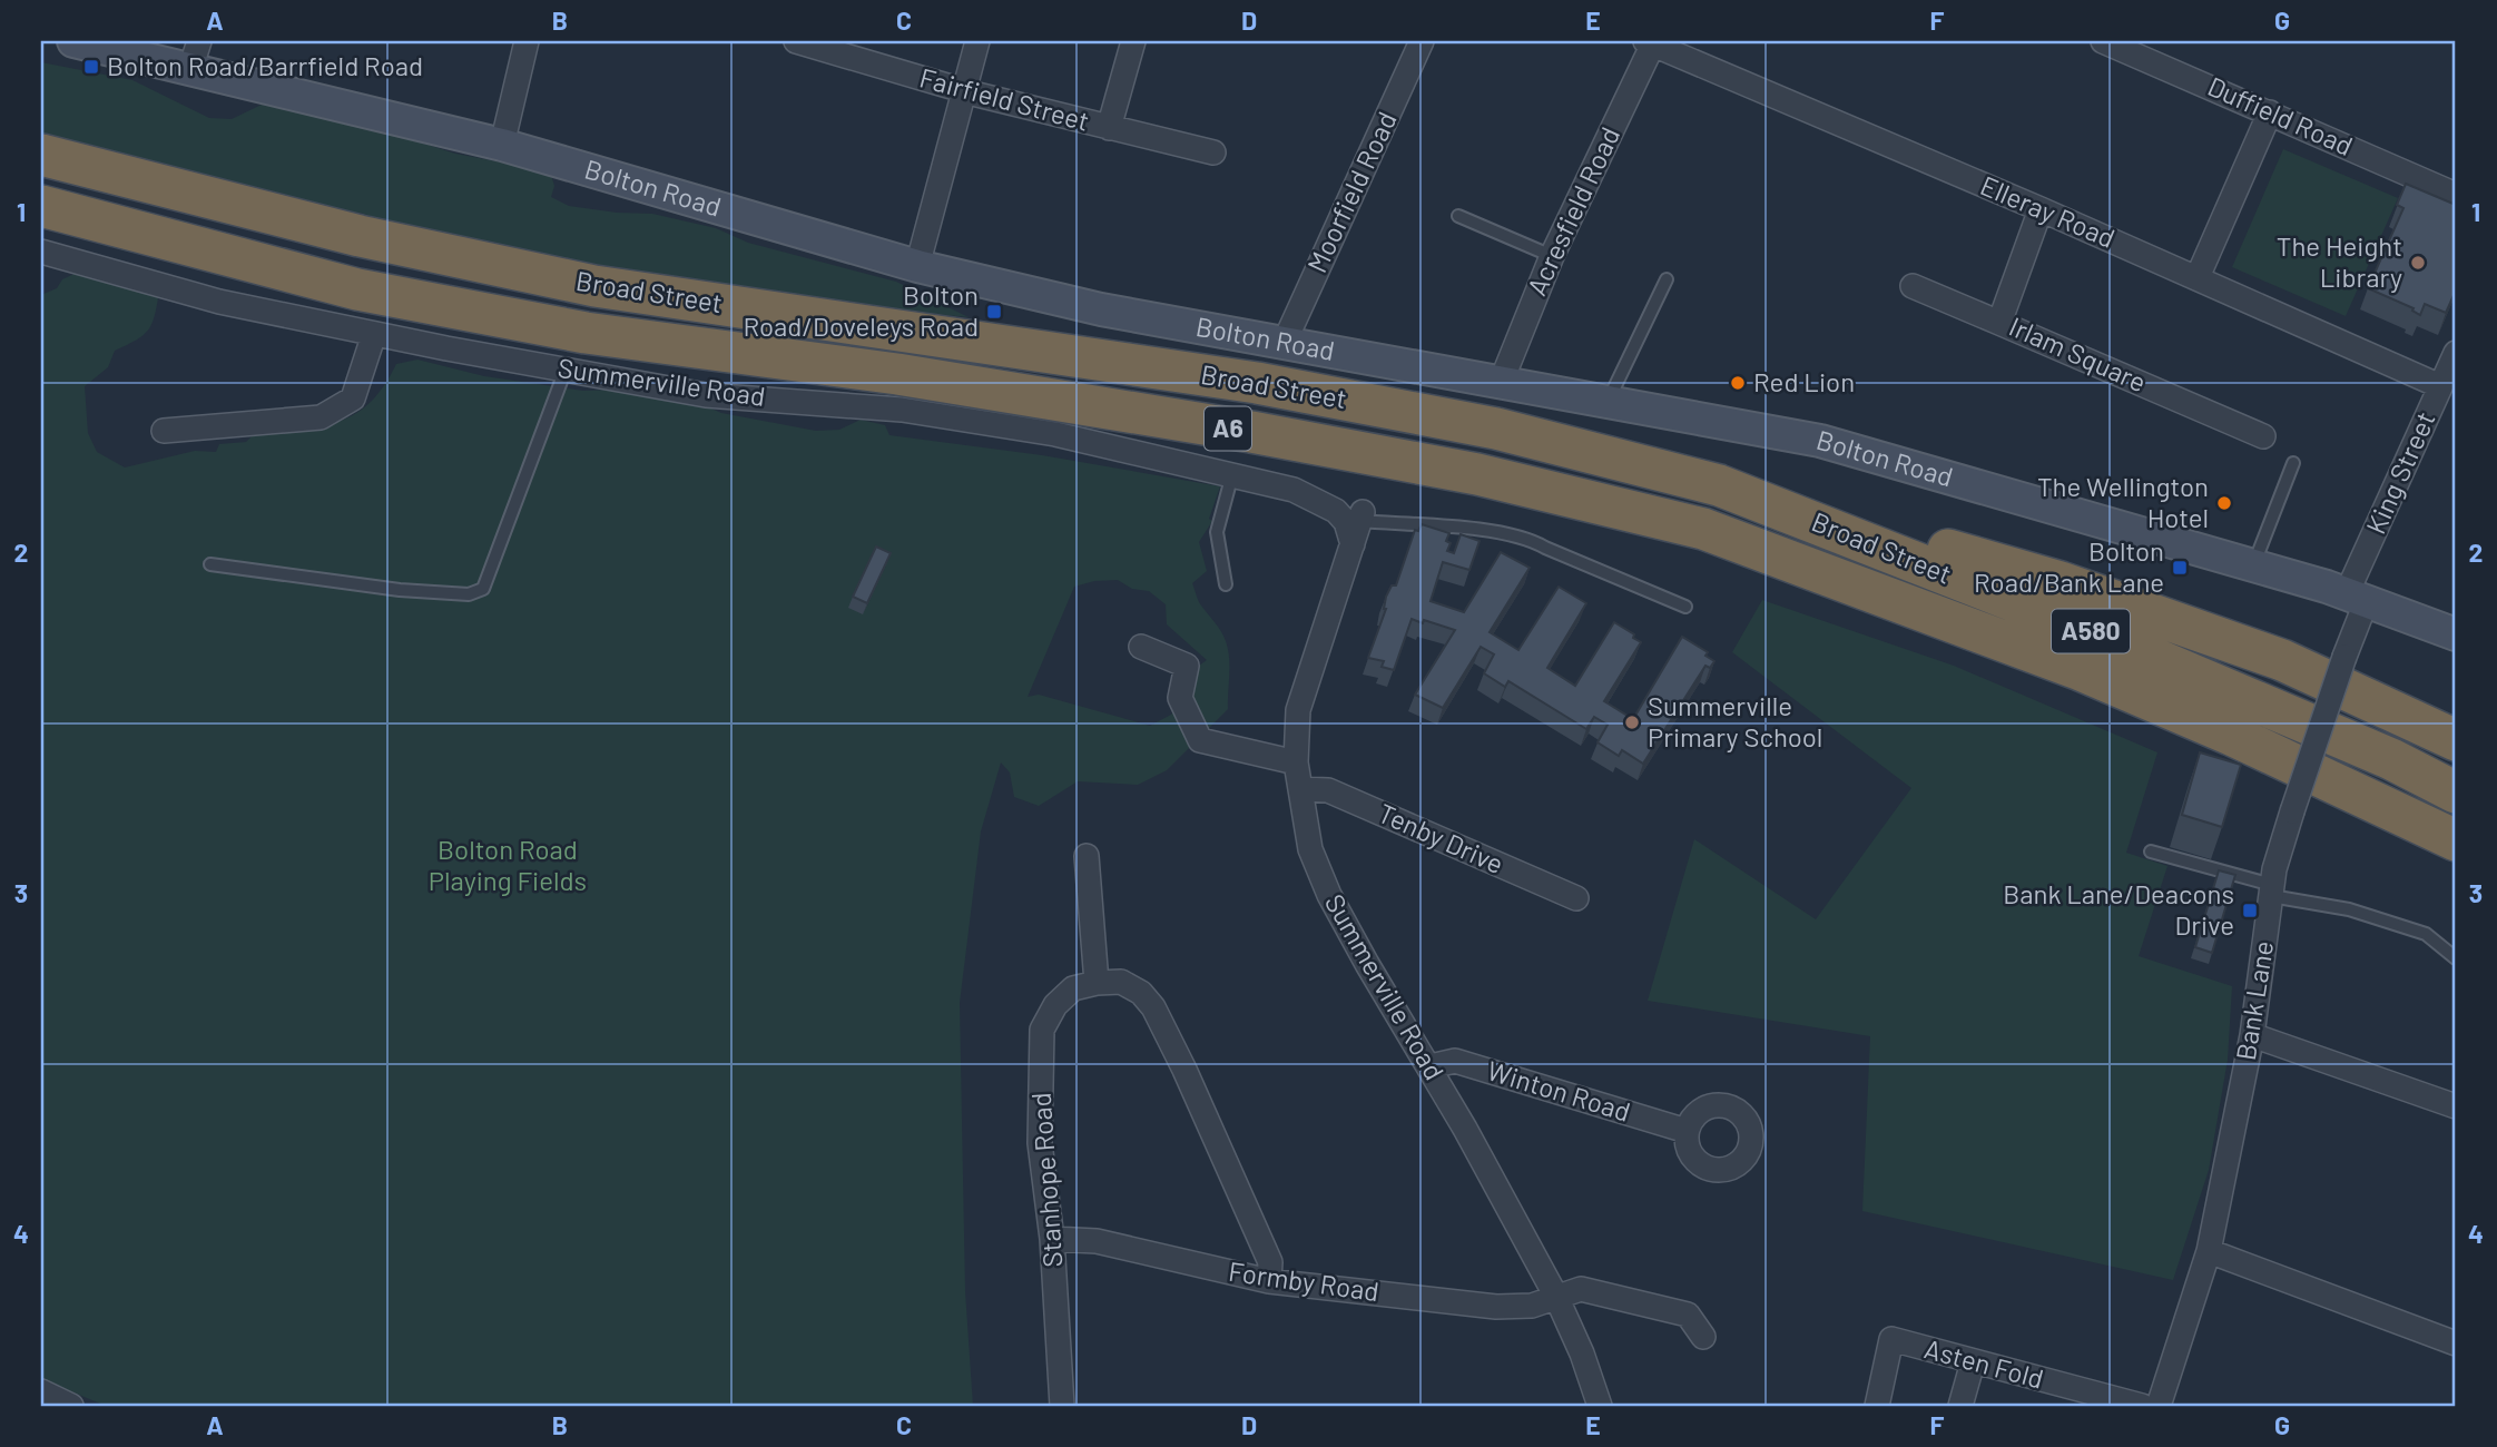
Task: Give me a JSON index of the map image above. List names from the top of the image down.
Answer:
{
  "streets": {
    "highway": ["Broad Street", "A6", "A580"],
    "street": [
      "Fairfield Street",
      "Duffield Road",
      "Bolton Road",
      "Moorfield Road",
      "Acresfield Road",
      "Elleray Road",
      "Irlam Square",
      "Summerville Road",
      "King Street",
      "Tenby Drive",
      "Bank Lane",
      "Winton Road",
      "Stanhope Road",
      "Formby Road",
      "Asten Fold"
    ]
  },
  "crossings": [
    ["Bolton Road", "Moorfield Road"],
    ["Bolton Road", "Acresfield Road"],
    ["Bolton Road", "King Street"],
    ["Bolton Road", "Bank Lane"],
    ["Acresfield Road", "Elleray Road"],
    ["Elleray Road", "Irlam Square"],
    ["Elleray Road", "King Street"],
    ["Broad Street", "A6"],
    ["Summerville Road", "Tenby Drive"],
    ["Summerville Road", "Winton Road"],
    ["Summerville Road", "Formby Road"],
    ["King Street", "Bank Lane"],
    ["Stanhope Road", "Formby Road"]
  ],
  "parks": ["Bolton Road Playing Fields"],
  "places": {
    "transit": [
      "Bolton Road/Barrfield Road",
      "Bolton Road/Doveleys Road",
      "Bolton Road/Bank Lane",
      "Bank Lane/Deacons Drive"
    ],
    "other": [
      "The Height Library",
      "Red Lion",
      "The Wellington Hotel",
      "Summerville Primary School"
    ]
  },
  "grid": {
    "columns": [
      "A",
      "B",
      "C",
      "D",
      "E",
      "F",
      "G"
    ],
    "rows": [
      "1",
      "2",
      "3",
      "4"
    ]
  }
}
